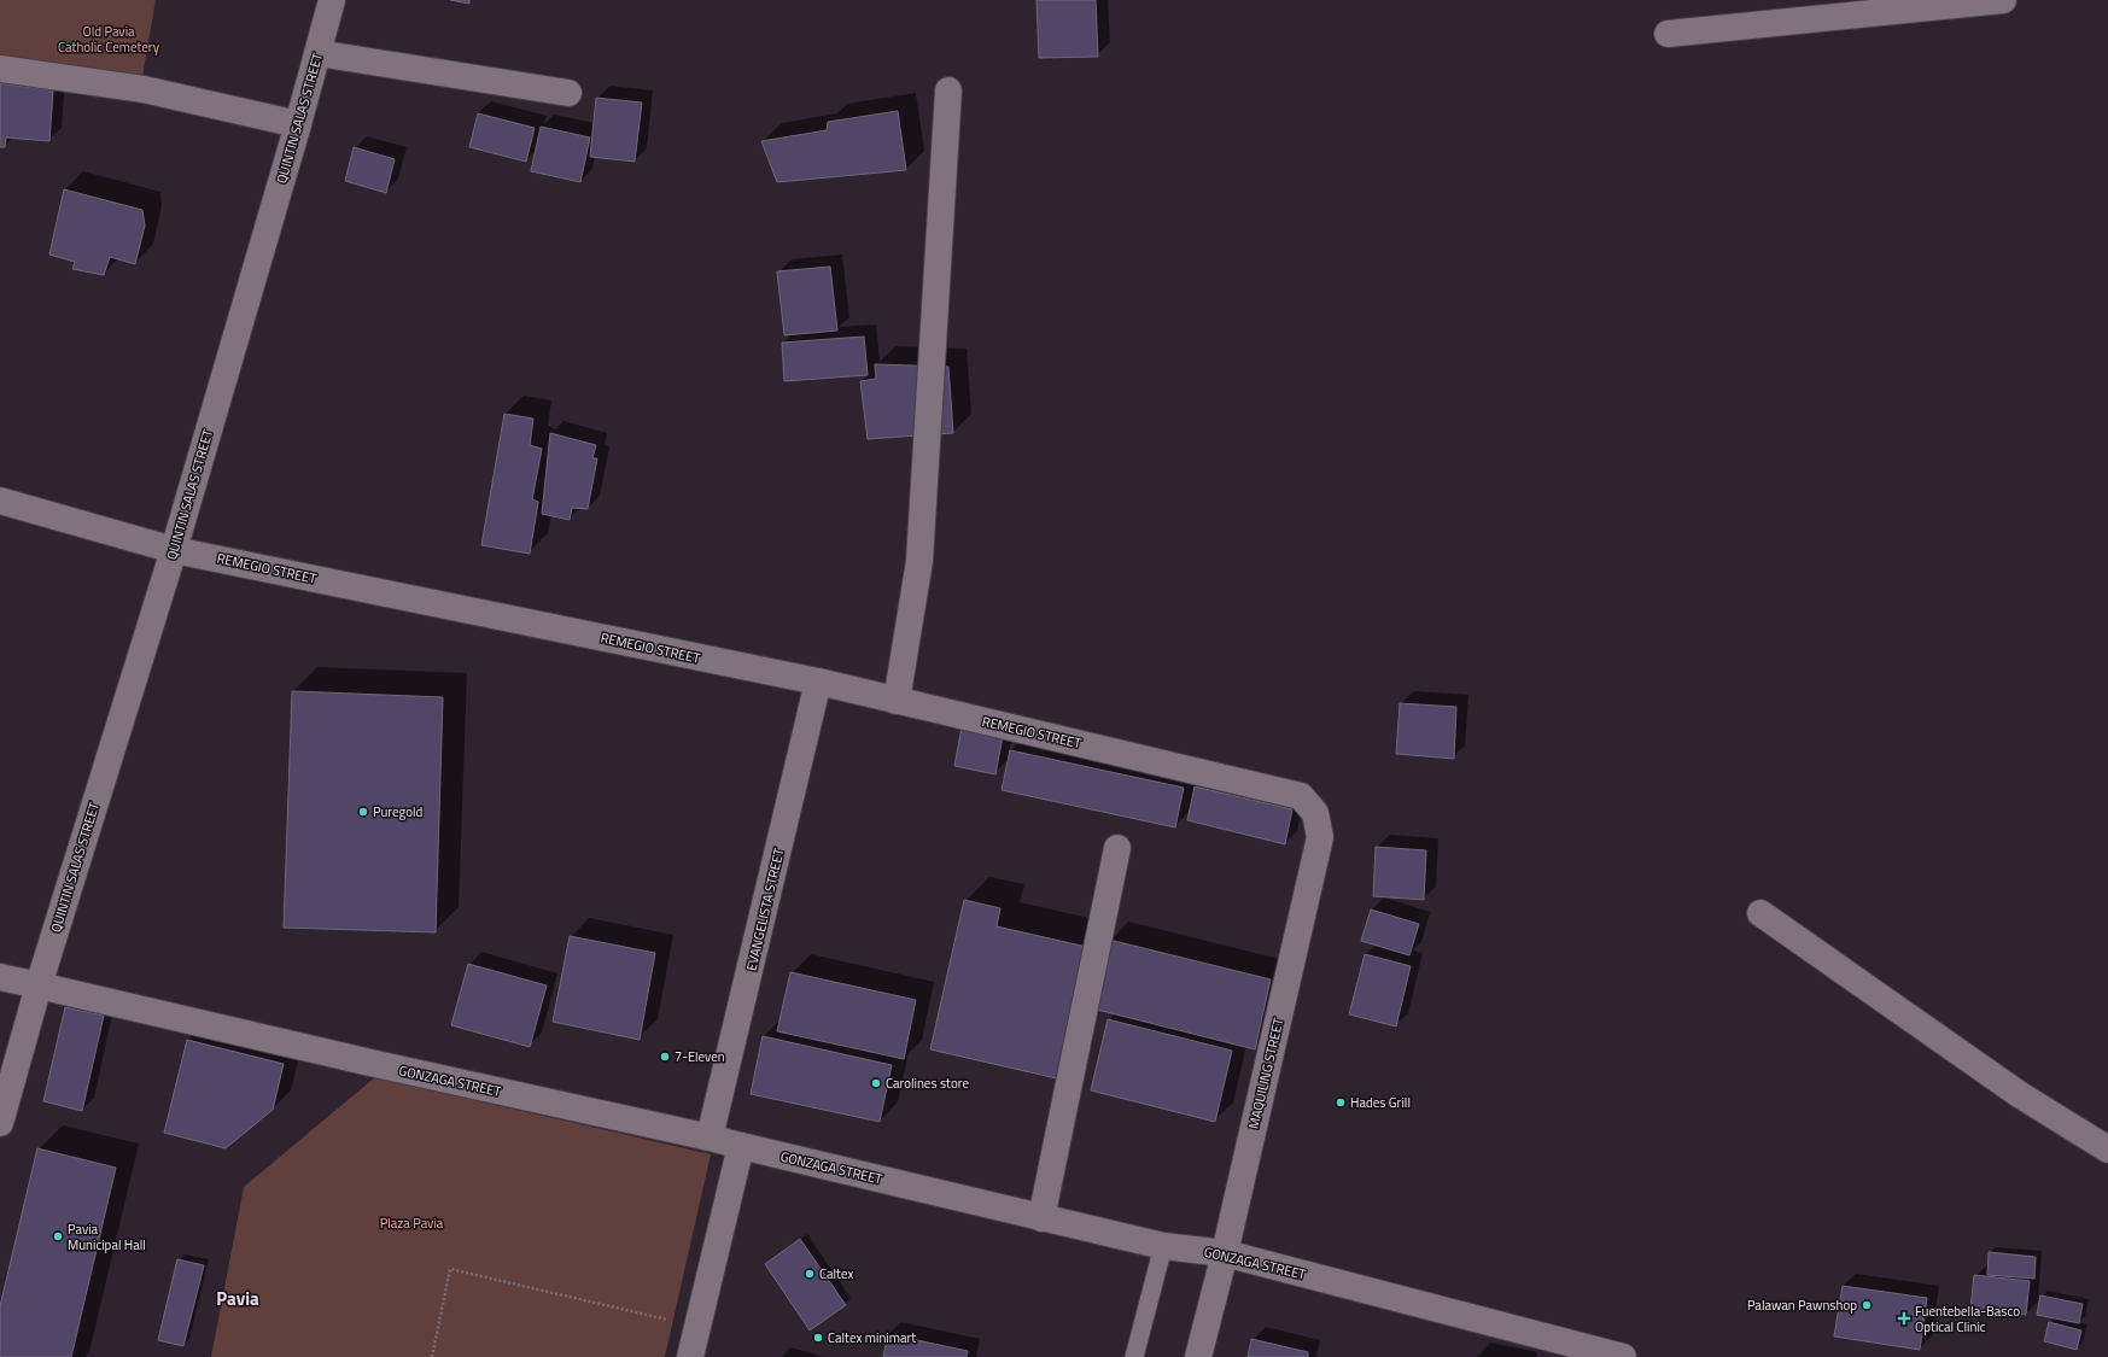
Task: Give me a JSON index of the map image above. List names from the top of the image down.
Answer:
{
  "streets": {
    "street": [
      "QUINTIN SALAS STREET",
      "REMEGIO STREET",
      "EVANGELISTA STREET",
      "MAQUILING STREET",
      "GONZAGA STREET"
    ]
  },
  "crossings": [
    ["QUINTIN SALAS STREET", "REMEGIO STREET"],
    ["QUINTIN SALAS STREET", "GONZAGA STREET"],
    ["REMEGIO STREET", "EVANGELISTA STREET"],
    ["REMEGIO STREET", "MAQUILING STREET"],
    ["EVANGELISTA STREET", "GONZAGA STREET"],
    ["MAQUILING STREET", "GONZAGA STREET"]
  ],
  "districts": ["Pavia"],
  "parks": ["Old Pavia Catholic Cemetery", "Plaza Pavia"],
  "places": {
    "other": [
      "Puregold",
      "7-Eleven",
      "Carolines store",
      "Hades Grill",
      "Pavia Municipal Hall",
      "Caltex",
      "Palawan Pawnshop",
      "Caltex minimart"
    ],
    "health": ["Fuentebella-Basco Optical Clinic"]
  }
}
